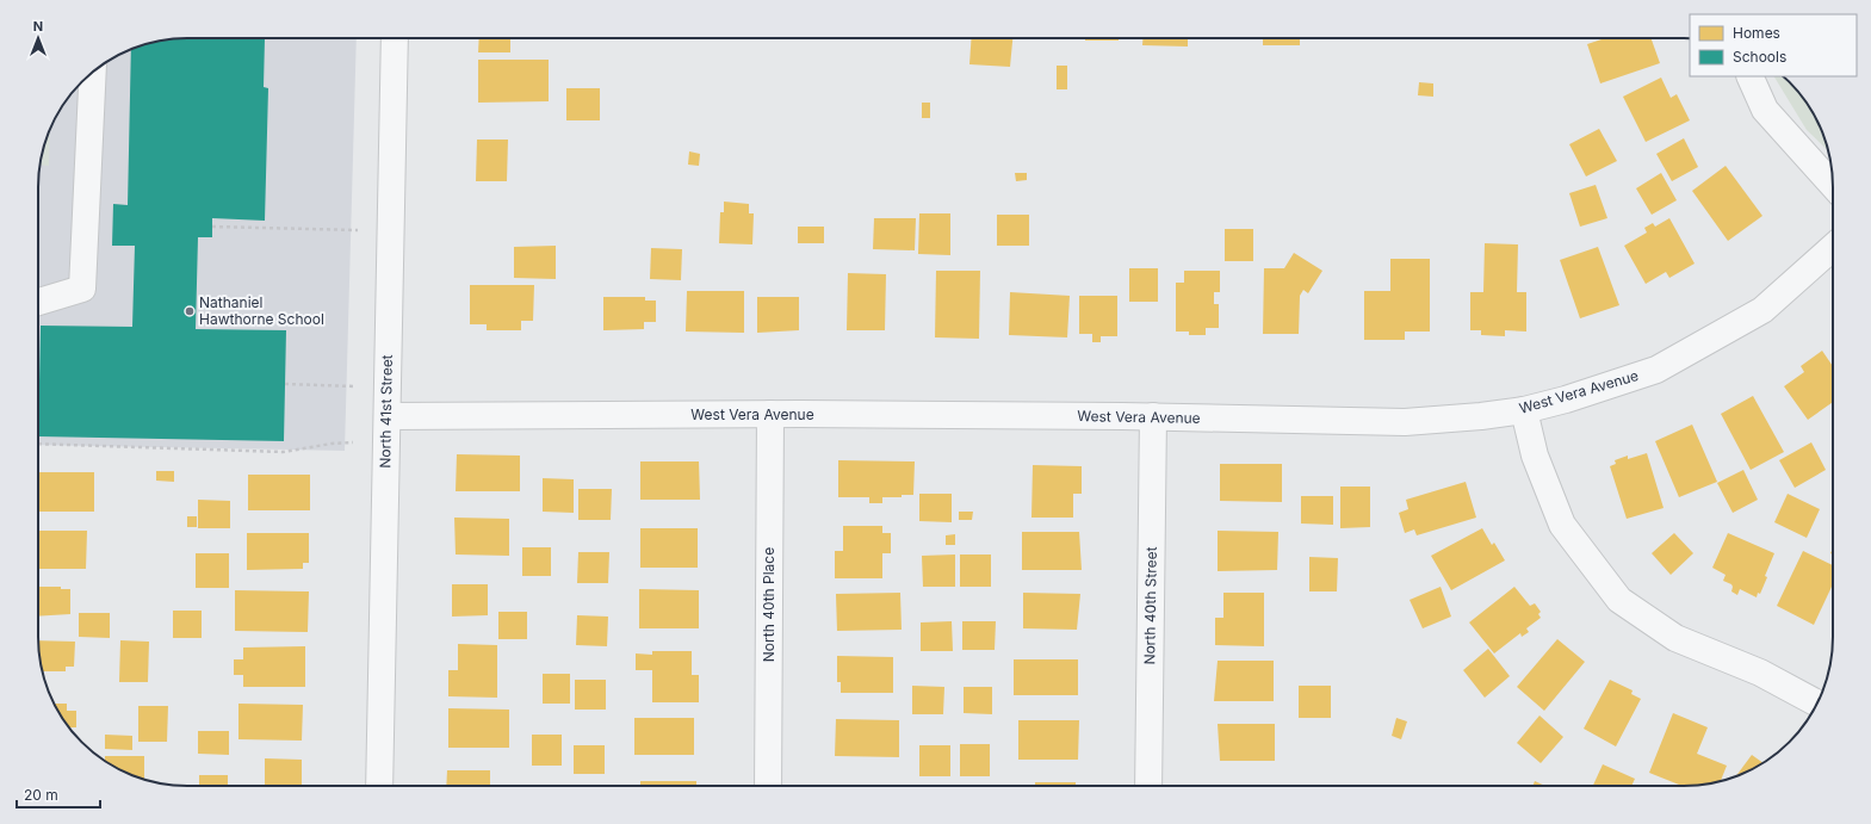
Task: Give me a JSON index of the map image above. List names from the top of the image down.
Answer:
{
  "streets": {
    "street": [
      "West Vera Avenue",
      "North 41st Street",
      "North 40th Place",
      "North 40th Street"
    ]
  },
  "crossings": [
    ["West Vera Avenue", "North 41st Street"],
    ["West Vera Avenue", "North 40th Place"],
    ["West Vera Avenue", "North 40th Street"]
  ],
  "places": ["Nathaniel Hawthorne School"],
  "legend": ["Homes", "Schools"],
  "scale_bar": "20 m",
  "north": "top"
}
